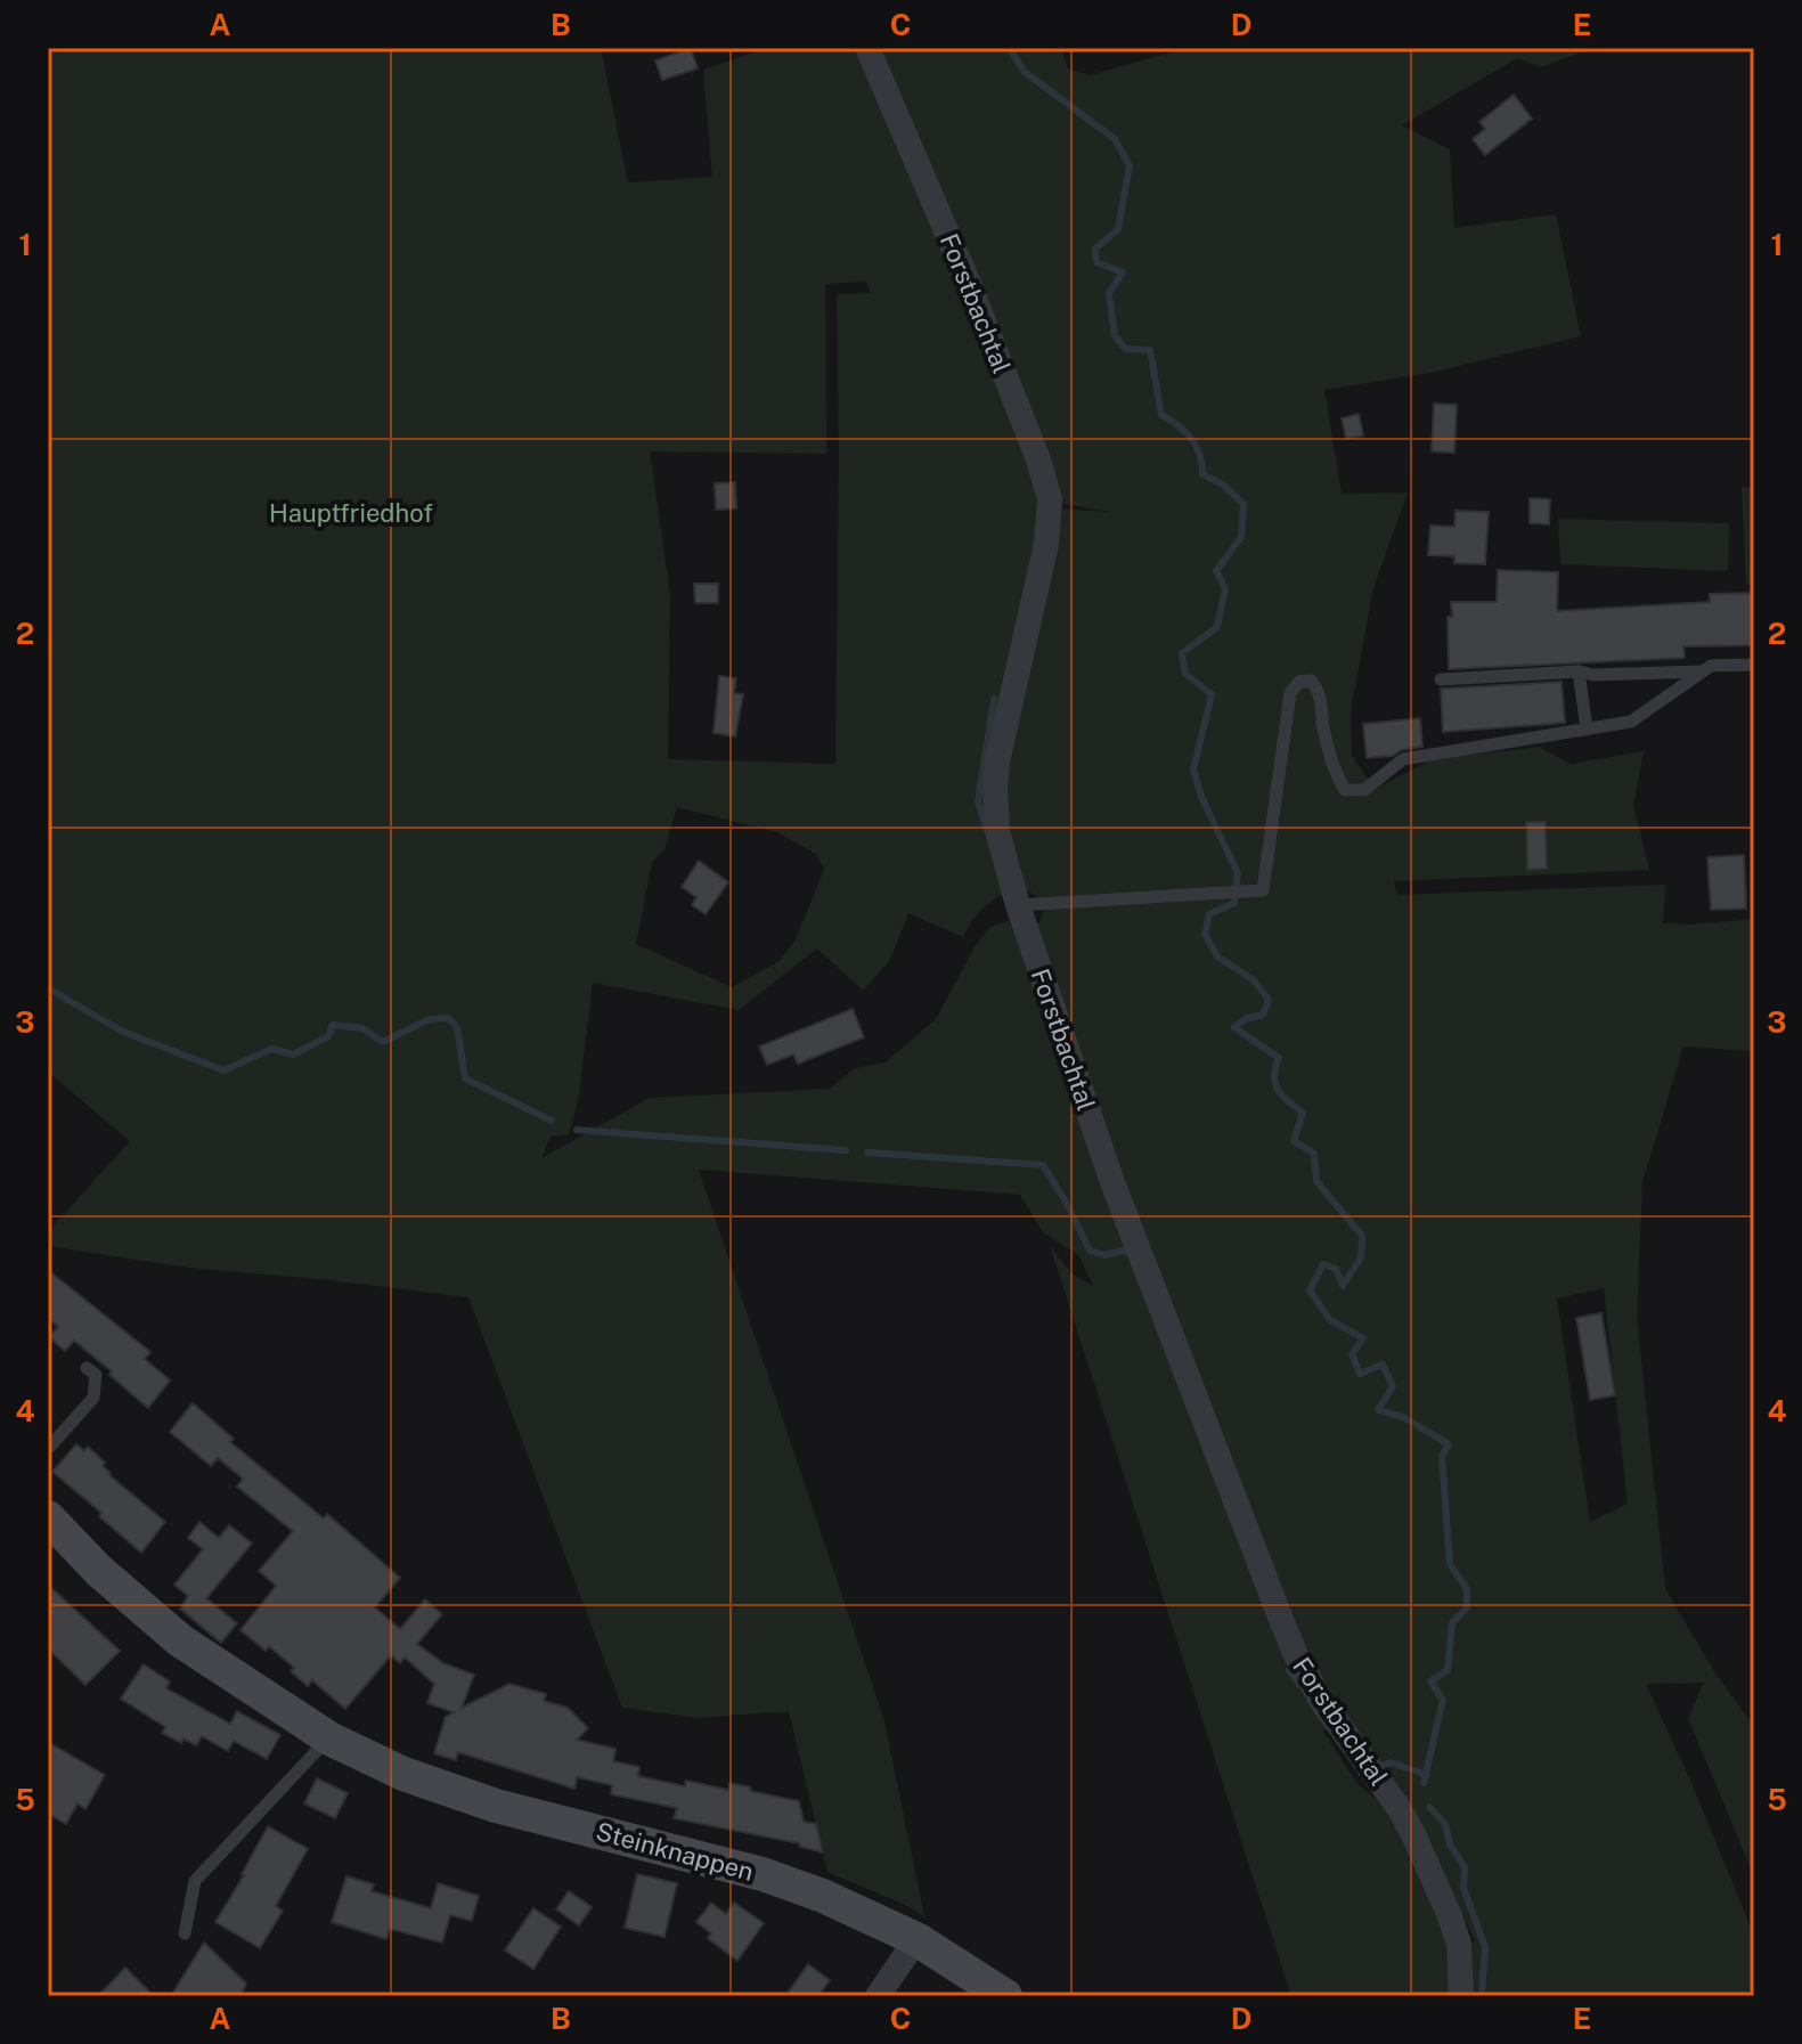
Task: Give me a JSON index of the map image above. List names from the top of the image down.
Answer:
{
  "streets": {
    "street": ["Forstbachtal", "Steinknappen"]
  },
  "parks": ["Hauptfriedhof"],
  "grid": {
    "columns": [
      "A",
      "B",
      "C",
      "D",
      "E"
    ],
    "rows": [
      "1",
      "2",
      "3",
      "4",
      "5"
    ]
  }
}
